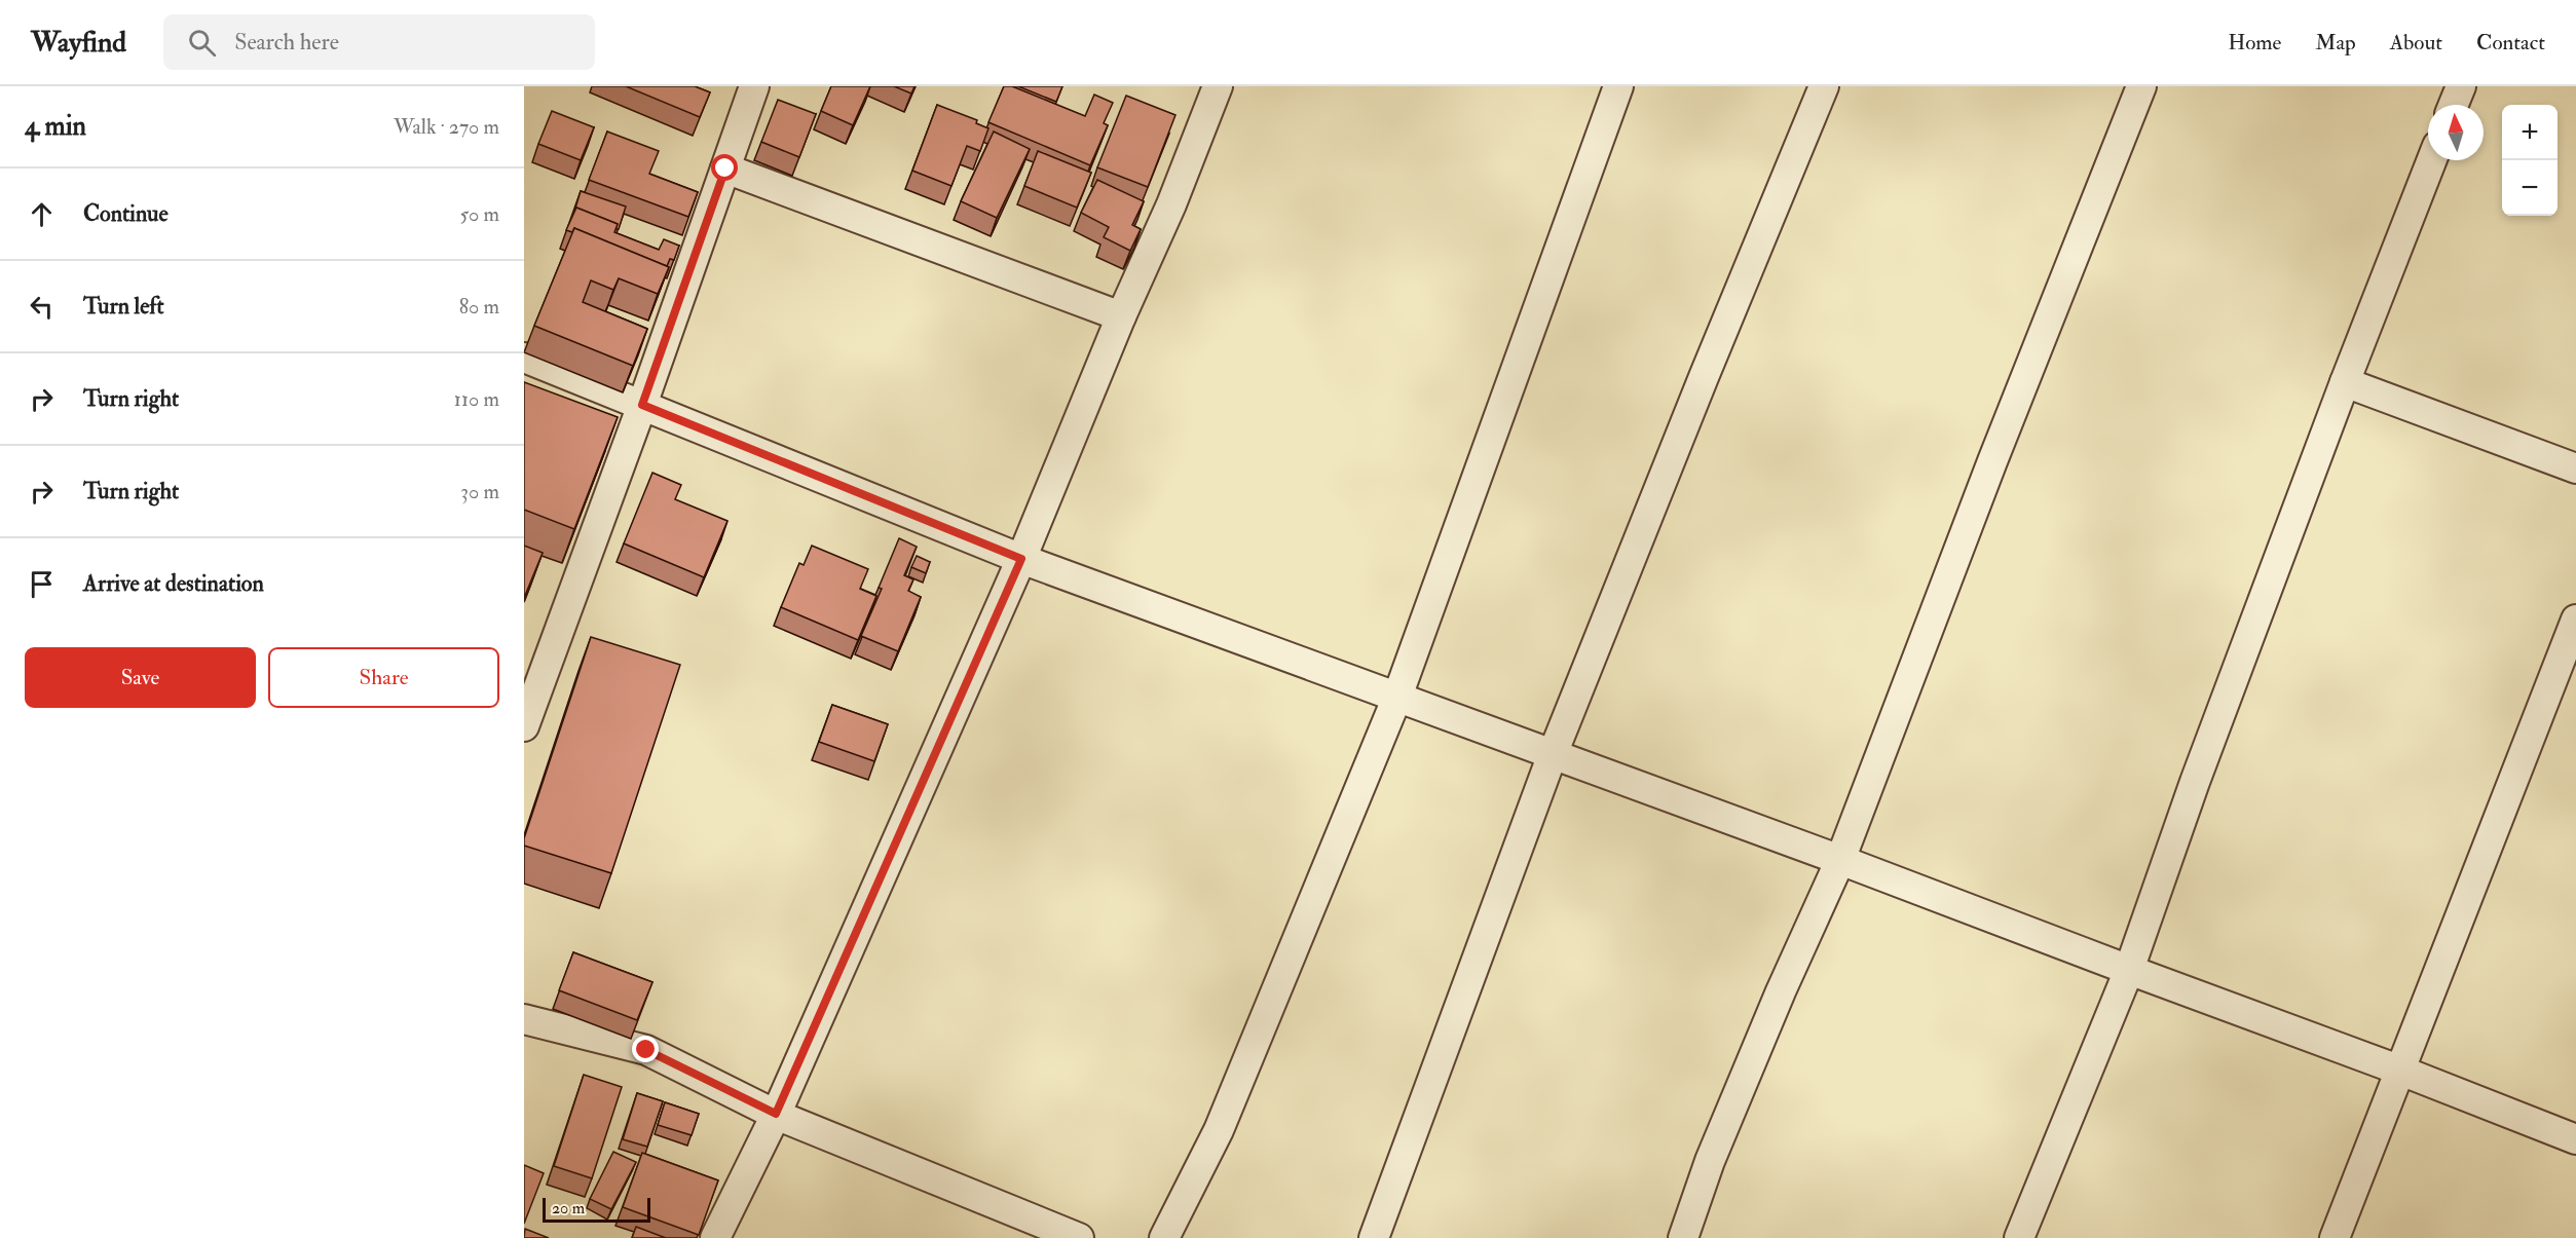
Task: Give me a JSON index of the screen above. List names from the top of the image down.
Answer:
{
  "scale_bar": "20 m",
  "north": "top",
  "page": {
    "header": "Wayfind",
    "search": "Search here",
    "nav": [
      "Home",
      "Map",
      "About",
      "Contact"
    ],
    "heading": ["4 min", "Walk · 270 m"],
    "map_buttons": ["+", "−"],
    "list": [
      ["Continue", "50 m"],
      ["Turn left", "80 m"],
      ["Turn right", "110 m"],
      ["Turn right", "30 m"],
      "Arrive at destination"
    ],
    "buttons": ["Save", "Share"],
    "scale": "20 m"
  }
}
